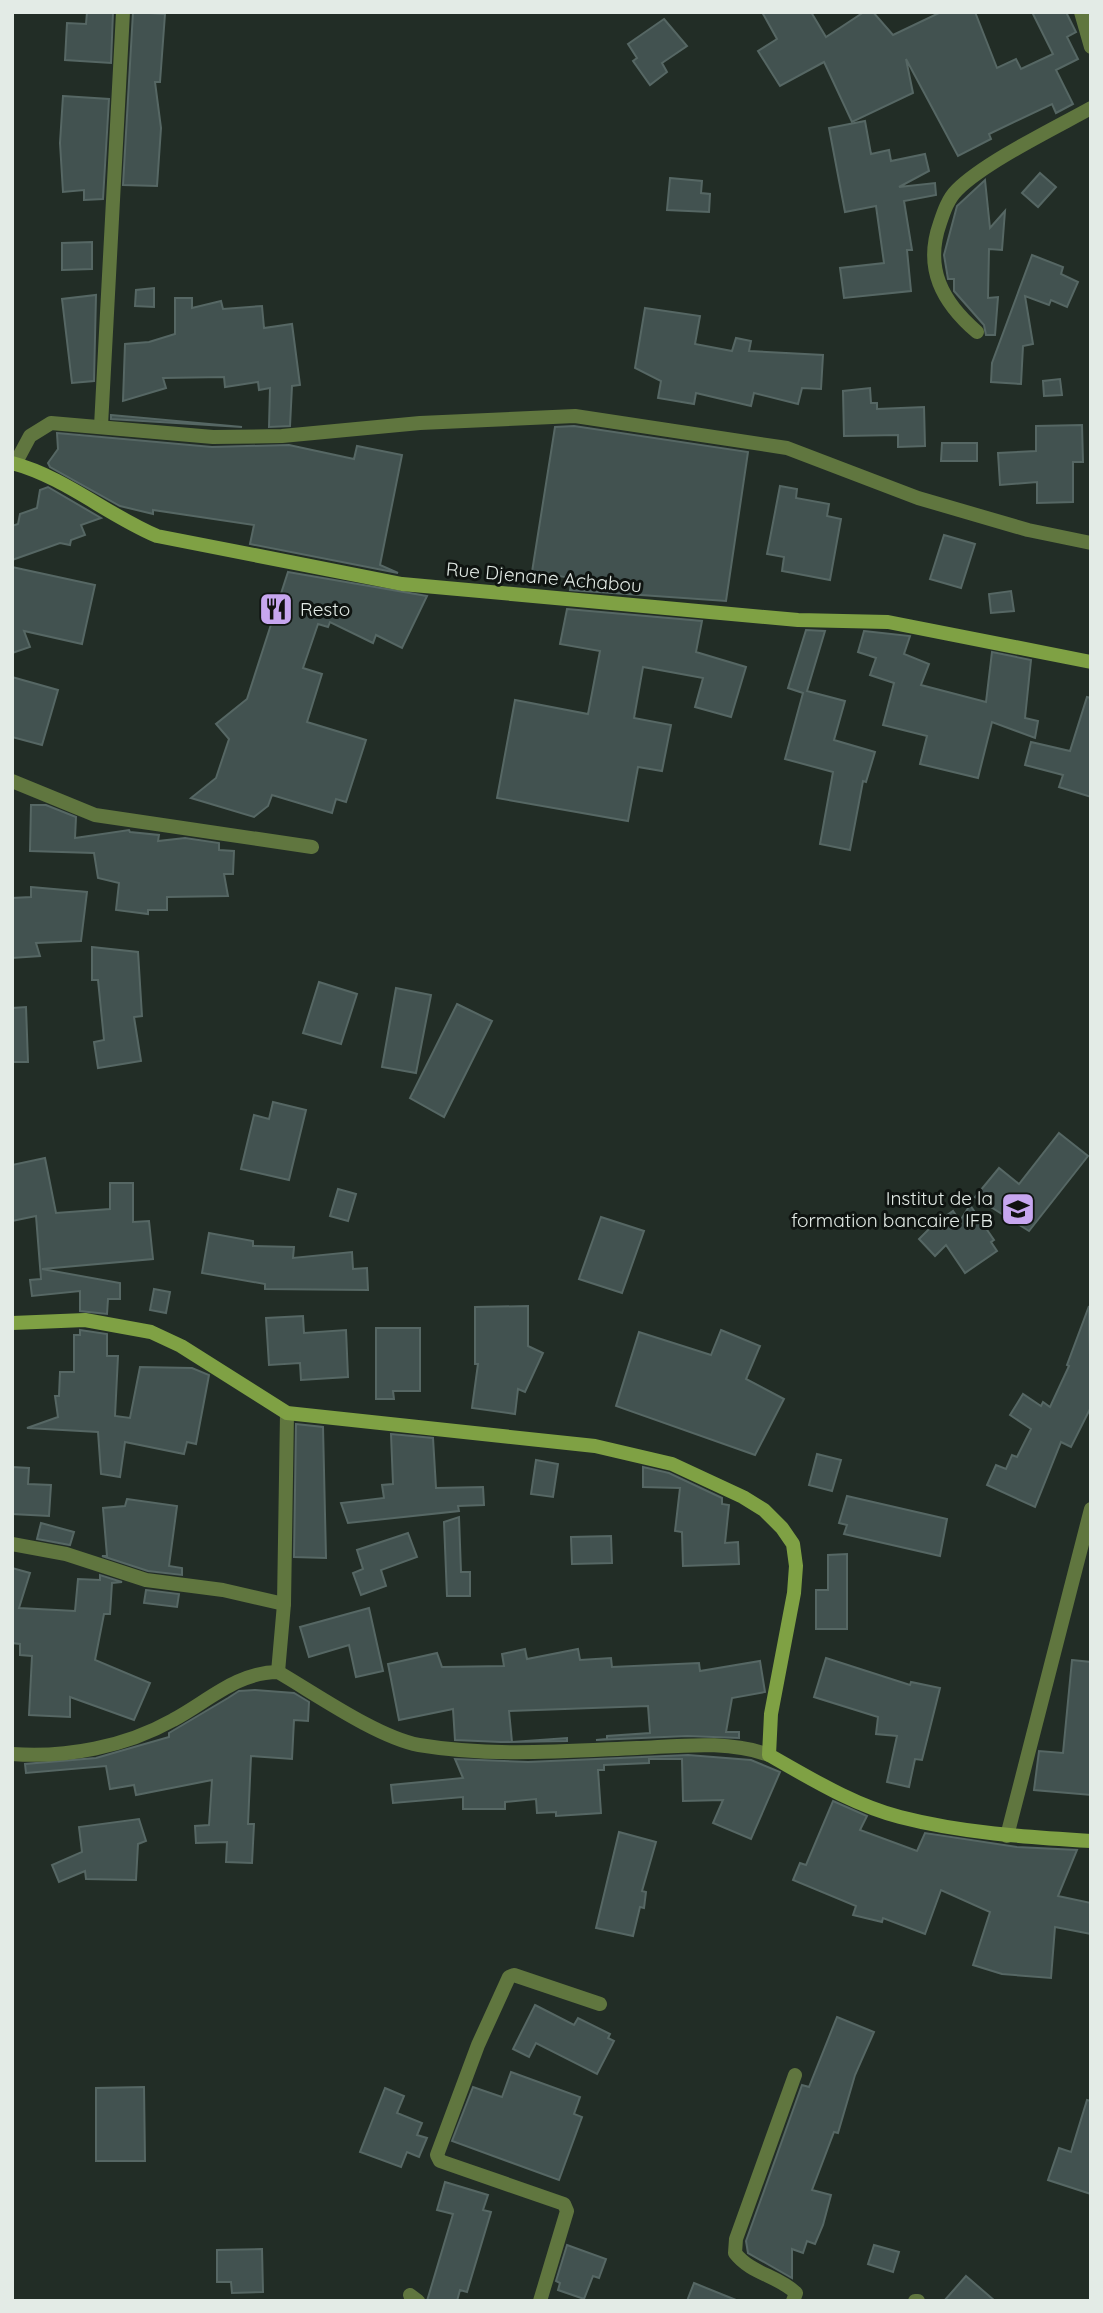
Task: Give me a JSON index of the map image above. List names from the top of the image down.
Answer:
{
  "streets": {
    "street": ["Rue Djenane Achabou"]
  },
  "places": {
    "restaurant": ["Resto"],
    "school or university": ["Institut de la formation bancaire IFB"]
  }
}
